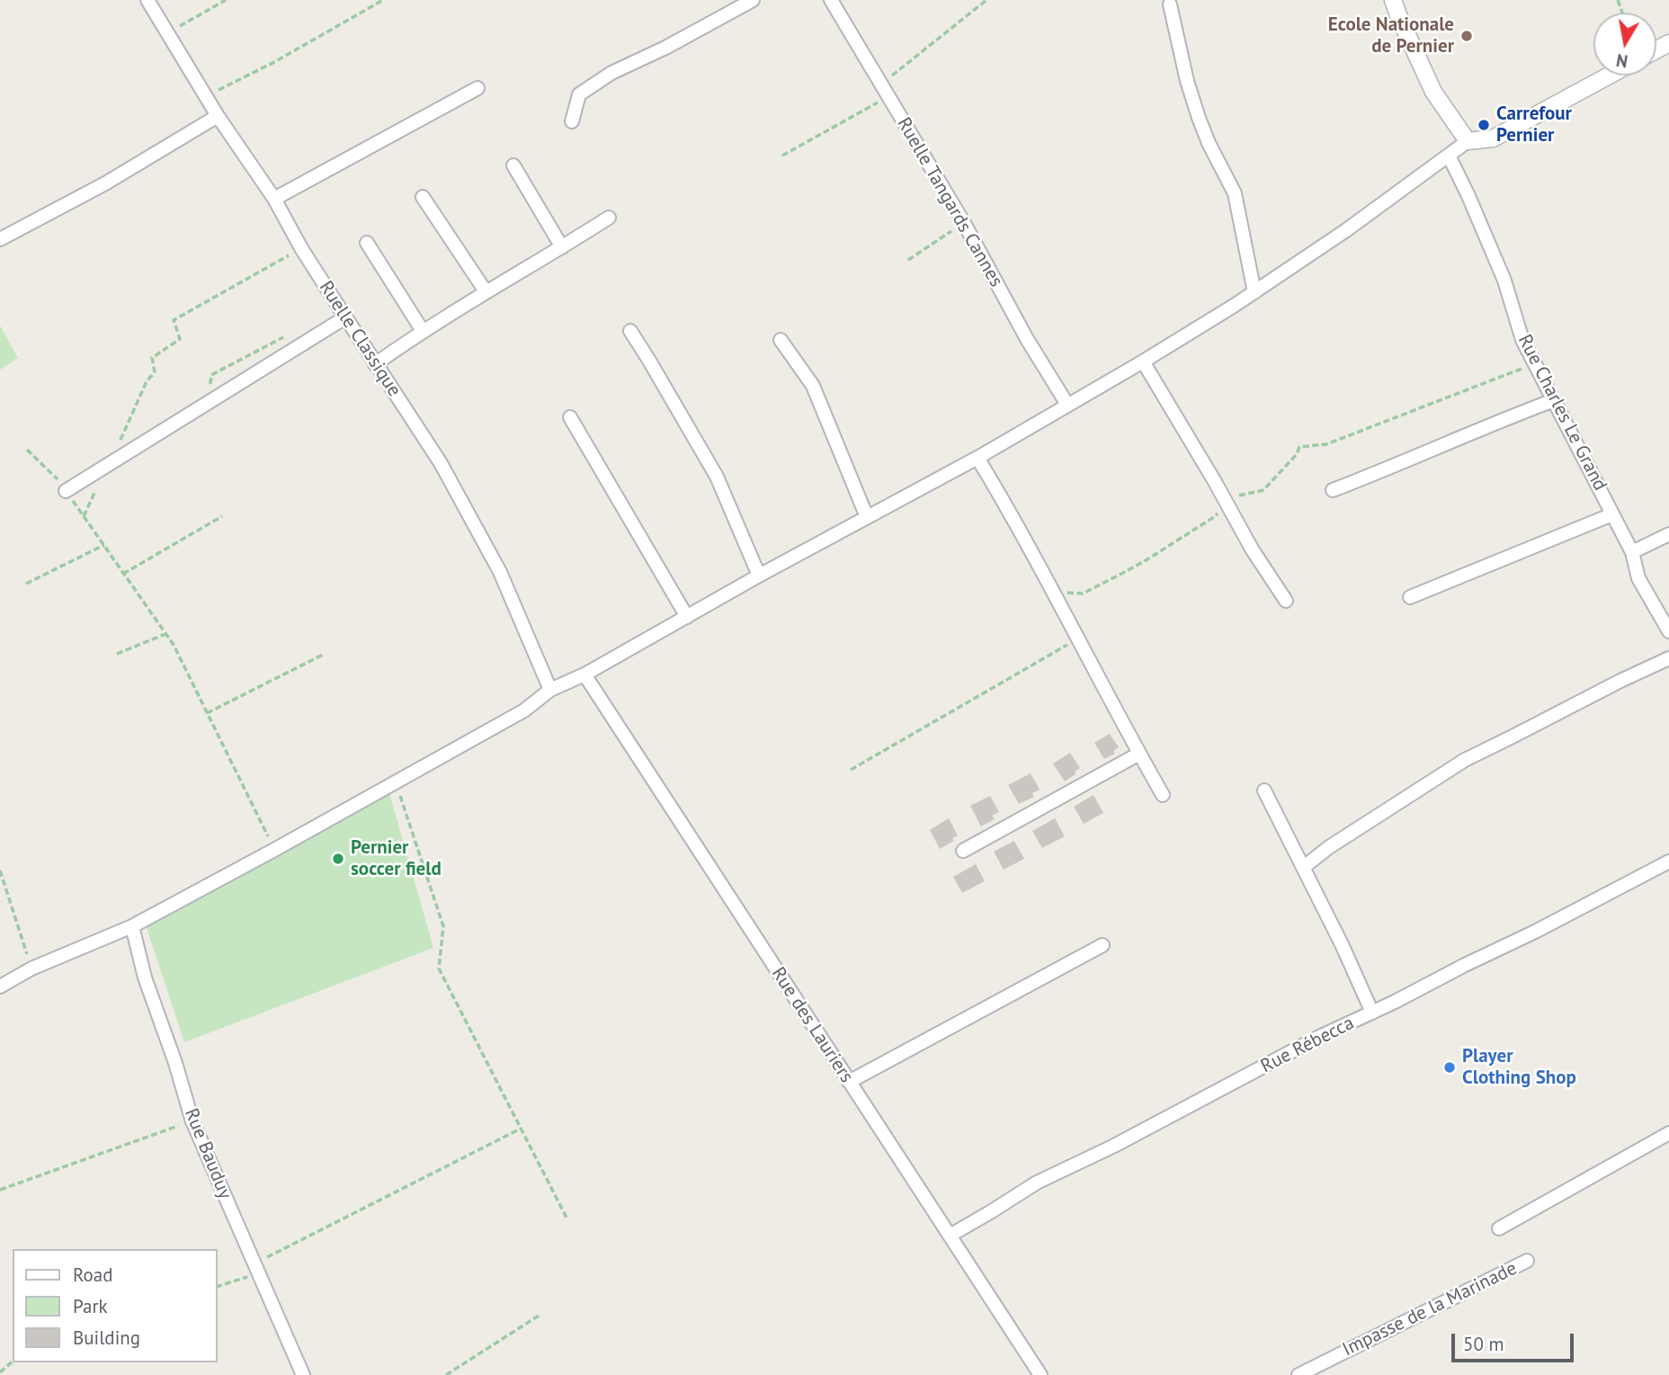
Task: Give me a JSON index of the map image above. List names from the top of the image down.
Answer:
{
  "streets": {
    "street": [
      "Ruelle Tangards Cannes",
      "Ruelle Classique",
      "Rue Charles Le Grand",
      "Rue des Lauriers",
      "Rue Rébecca",
      "Rue Bauduy",
      "Impasse de la Marinade"
    ]
  },
  "crossings": [
    ["Rue des Lauriers", "Rue Rébecca"]
  ],
  "places": [
    "Ecole Nationale de Pernier",
    "Carrefour Pernier",
    "Pernier soccer field",
    "Player Clothing Shop"
  ],
  "legend": ["Road", "Park", "Building"],
  "scale_bar": "50 m",
  "north": "bottom"
}
